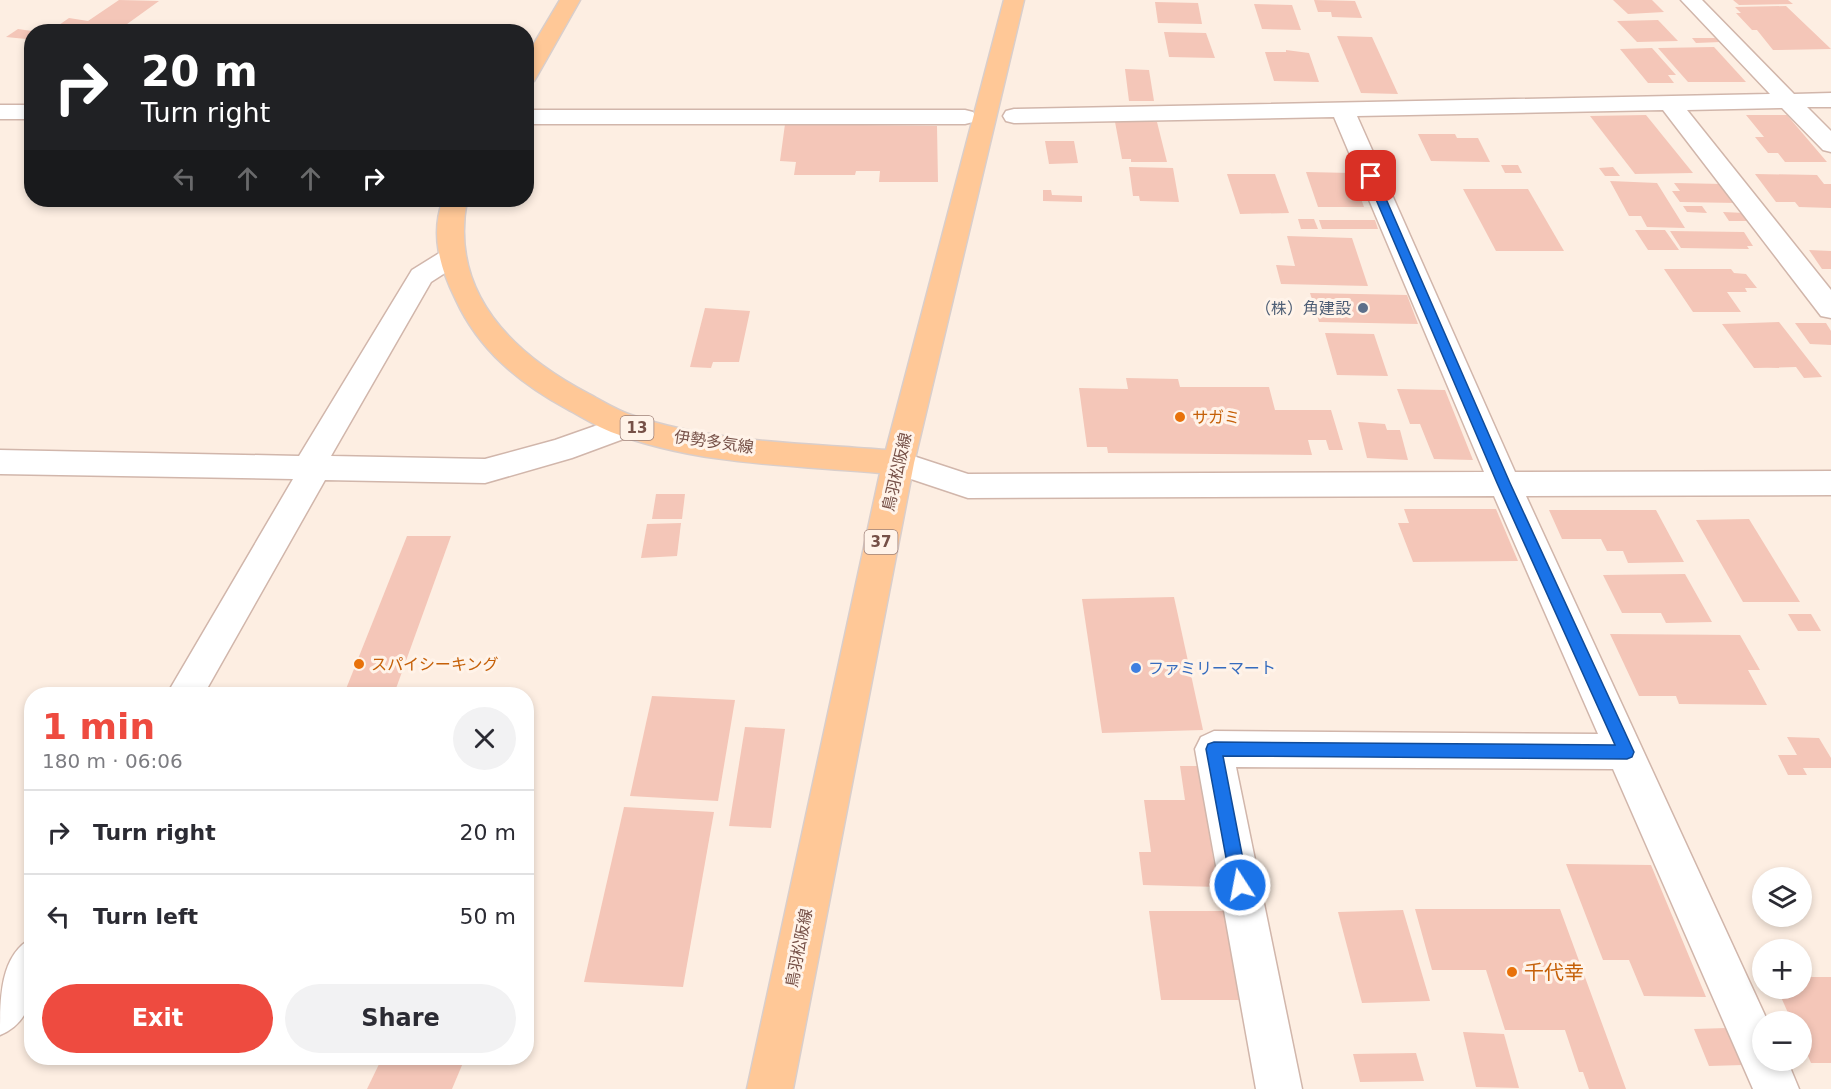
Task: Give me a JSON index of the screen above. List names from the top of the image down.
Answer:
{
  "streets": {
    "main road": [
      "13",
      "伊勢多気線",
      "鳥羽松阪線",
      "37"
    ]
  },
  "crossings": [
    ["伊勢多気線", "鳥羽松阪線"]
  ],
  "places": [
    "（株）角建設",
    "サガミ",
    "スパイシーキング",
    "ファミリーマート",
    "千代幸"
  ],
  "page": {
    "turn": ["20 m", "Turn right"],
    "heading": ["1 min", "180 m · 06:06"],
    "list": [
      {
        "name": "Turn right",
        "value": "20 m"
      },
      {
        "name": "Turn left",
        "value": "50 m"
      }
    ],
    "map_buttons": ["+", "−"],
    "buttons": ["Exit", "Share"]
  }
}
